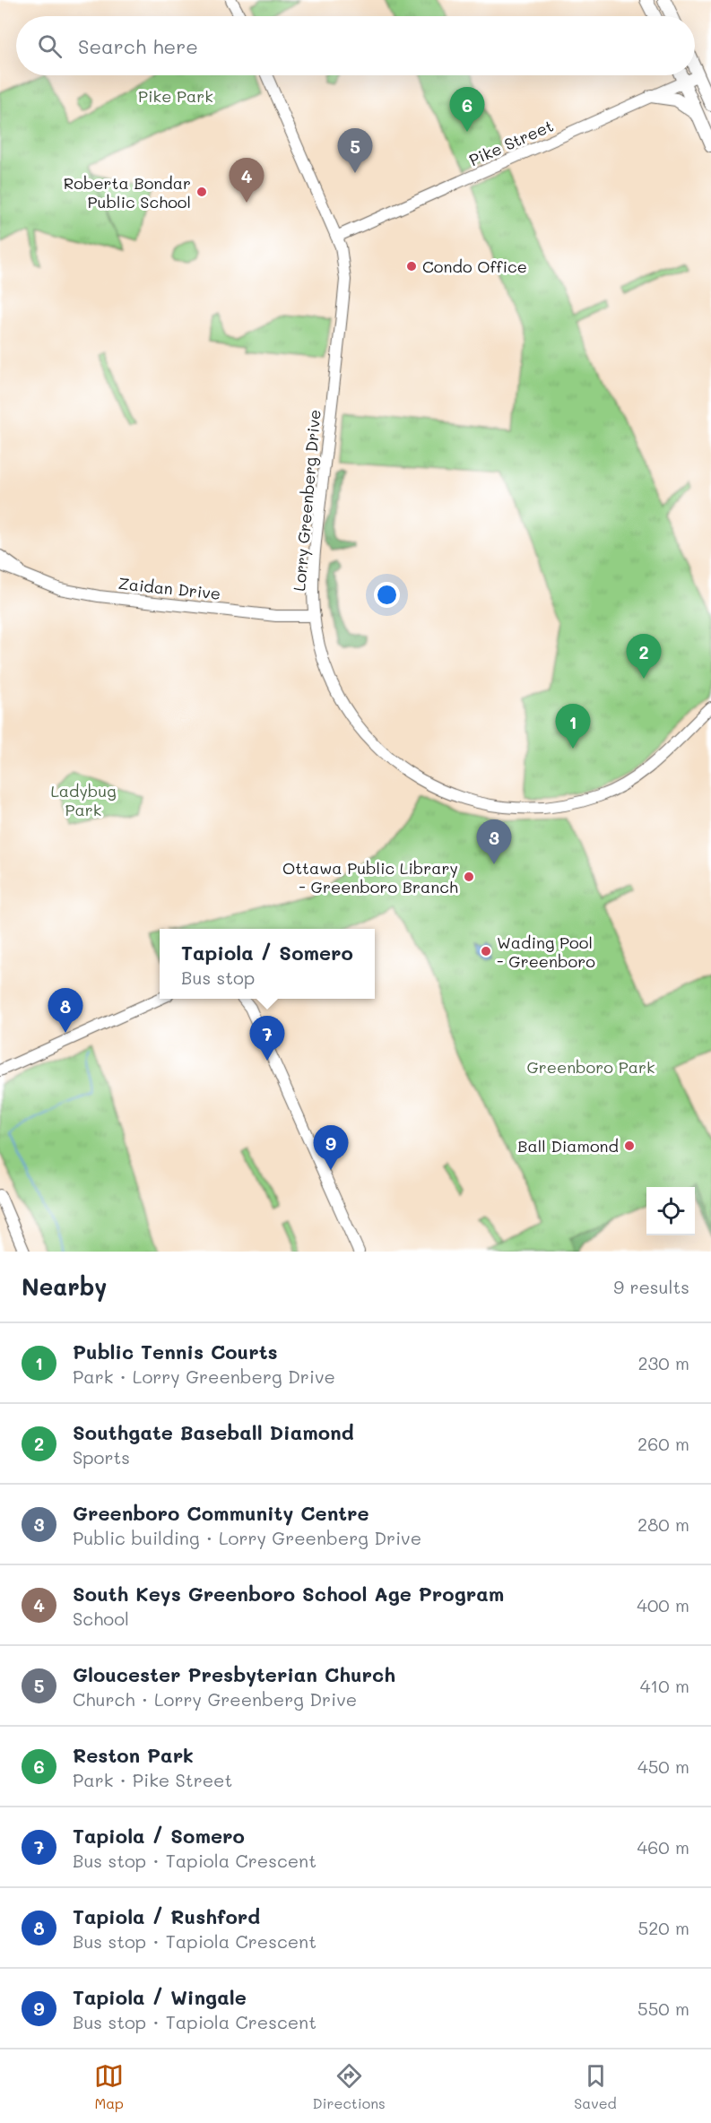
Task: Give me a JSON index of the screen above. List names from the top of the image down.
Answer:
{
  "streets": {
    "street": ["Pike Street", "Lorry Greenberg Drive", "Zaidan Drive"]
  },
  "crossings": [
    ["Pike Street", "Lorry Greenberg Drive"],
    ["Lorry Greenberg Drive", "Zaidan Drive"]
  ],
  "parks": ["Pike Park", "Ladybug Park", "Greenboro Park"],
  "places": [
    "Roberta Bondar Public School",
    "Condo Office",
    "Ottawa Public Library - Greenboro Branch",
    "Wading Pool - Greenboro",
    "Ball Diamond"
  ],
  "page": {
    "search": "Search here",
    "pins": [
      "6",
      "5",
      "4",
      "2",
      "1",
      "3",
      "8",
      "7",
      "9"
    ],
    "popup": ["Tapiola / Somero", "Bus stop"],
    "heading": ["Nearby", "9 results"],
    "list": [
      {
        "mark": "1",
        "name": "Public Tennis Courts",
        "note": "Park · Lorry Greenberg Drive",
        "value": "230 m"
      },
      {
        "mark": "2",
        "name": "Southgate Baseball Diamond",
        "note": "Sports",
        "value": "260 m"
      },
      {
        "mark": "3",
        "name": "Greenboro Community Centre",
        "note": "Public building · Lorry Greenberg Drive",
        "value": "280 m"
      },
      {
        "mark": "4",
        "name": "South Keys Greenboro School Age Program",
        "note": "School",
        "value": "400 m"
      },
      {
        "mark": "5",
        "name": "Gloucester Presbyterian Church",
        "note": "Church · Lorry Greenberg Drive",
        "value": "410 m"
      },
      {
        "mark": "6",
        "name": "Reston Park",
        "note": "Park · Pike Street",
        "value": "450 m"
      },
      {
        "mark": "7",
        "name": "Tapiola / Somero",
        "note": "Bus stop · Tapiola Crescent",
        "value": "460 m"
      },
      {
        "mark": "8",
        "name": "Tapiola / Rushford",
        "note": "Bus stop · Tapiola Crescent",
        "value": "520 m"
      },
      {
        "mark": "9",
        "name": "Tapiola / Wingale",
        "note": "Bus stop · Tapiola Crescent",
        "value": "550 m"
      }
    ],
    "nav": ["Map", "Directions", "Saved"]
  }
}
